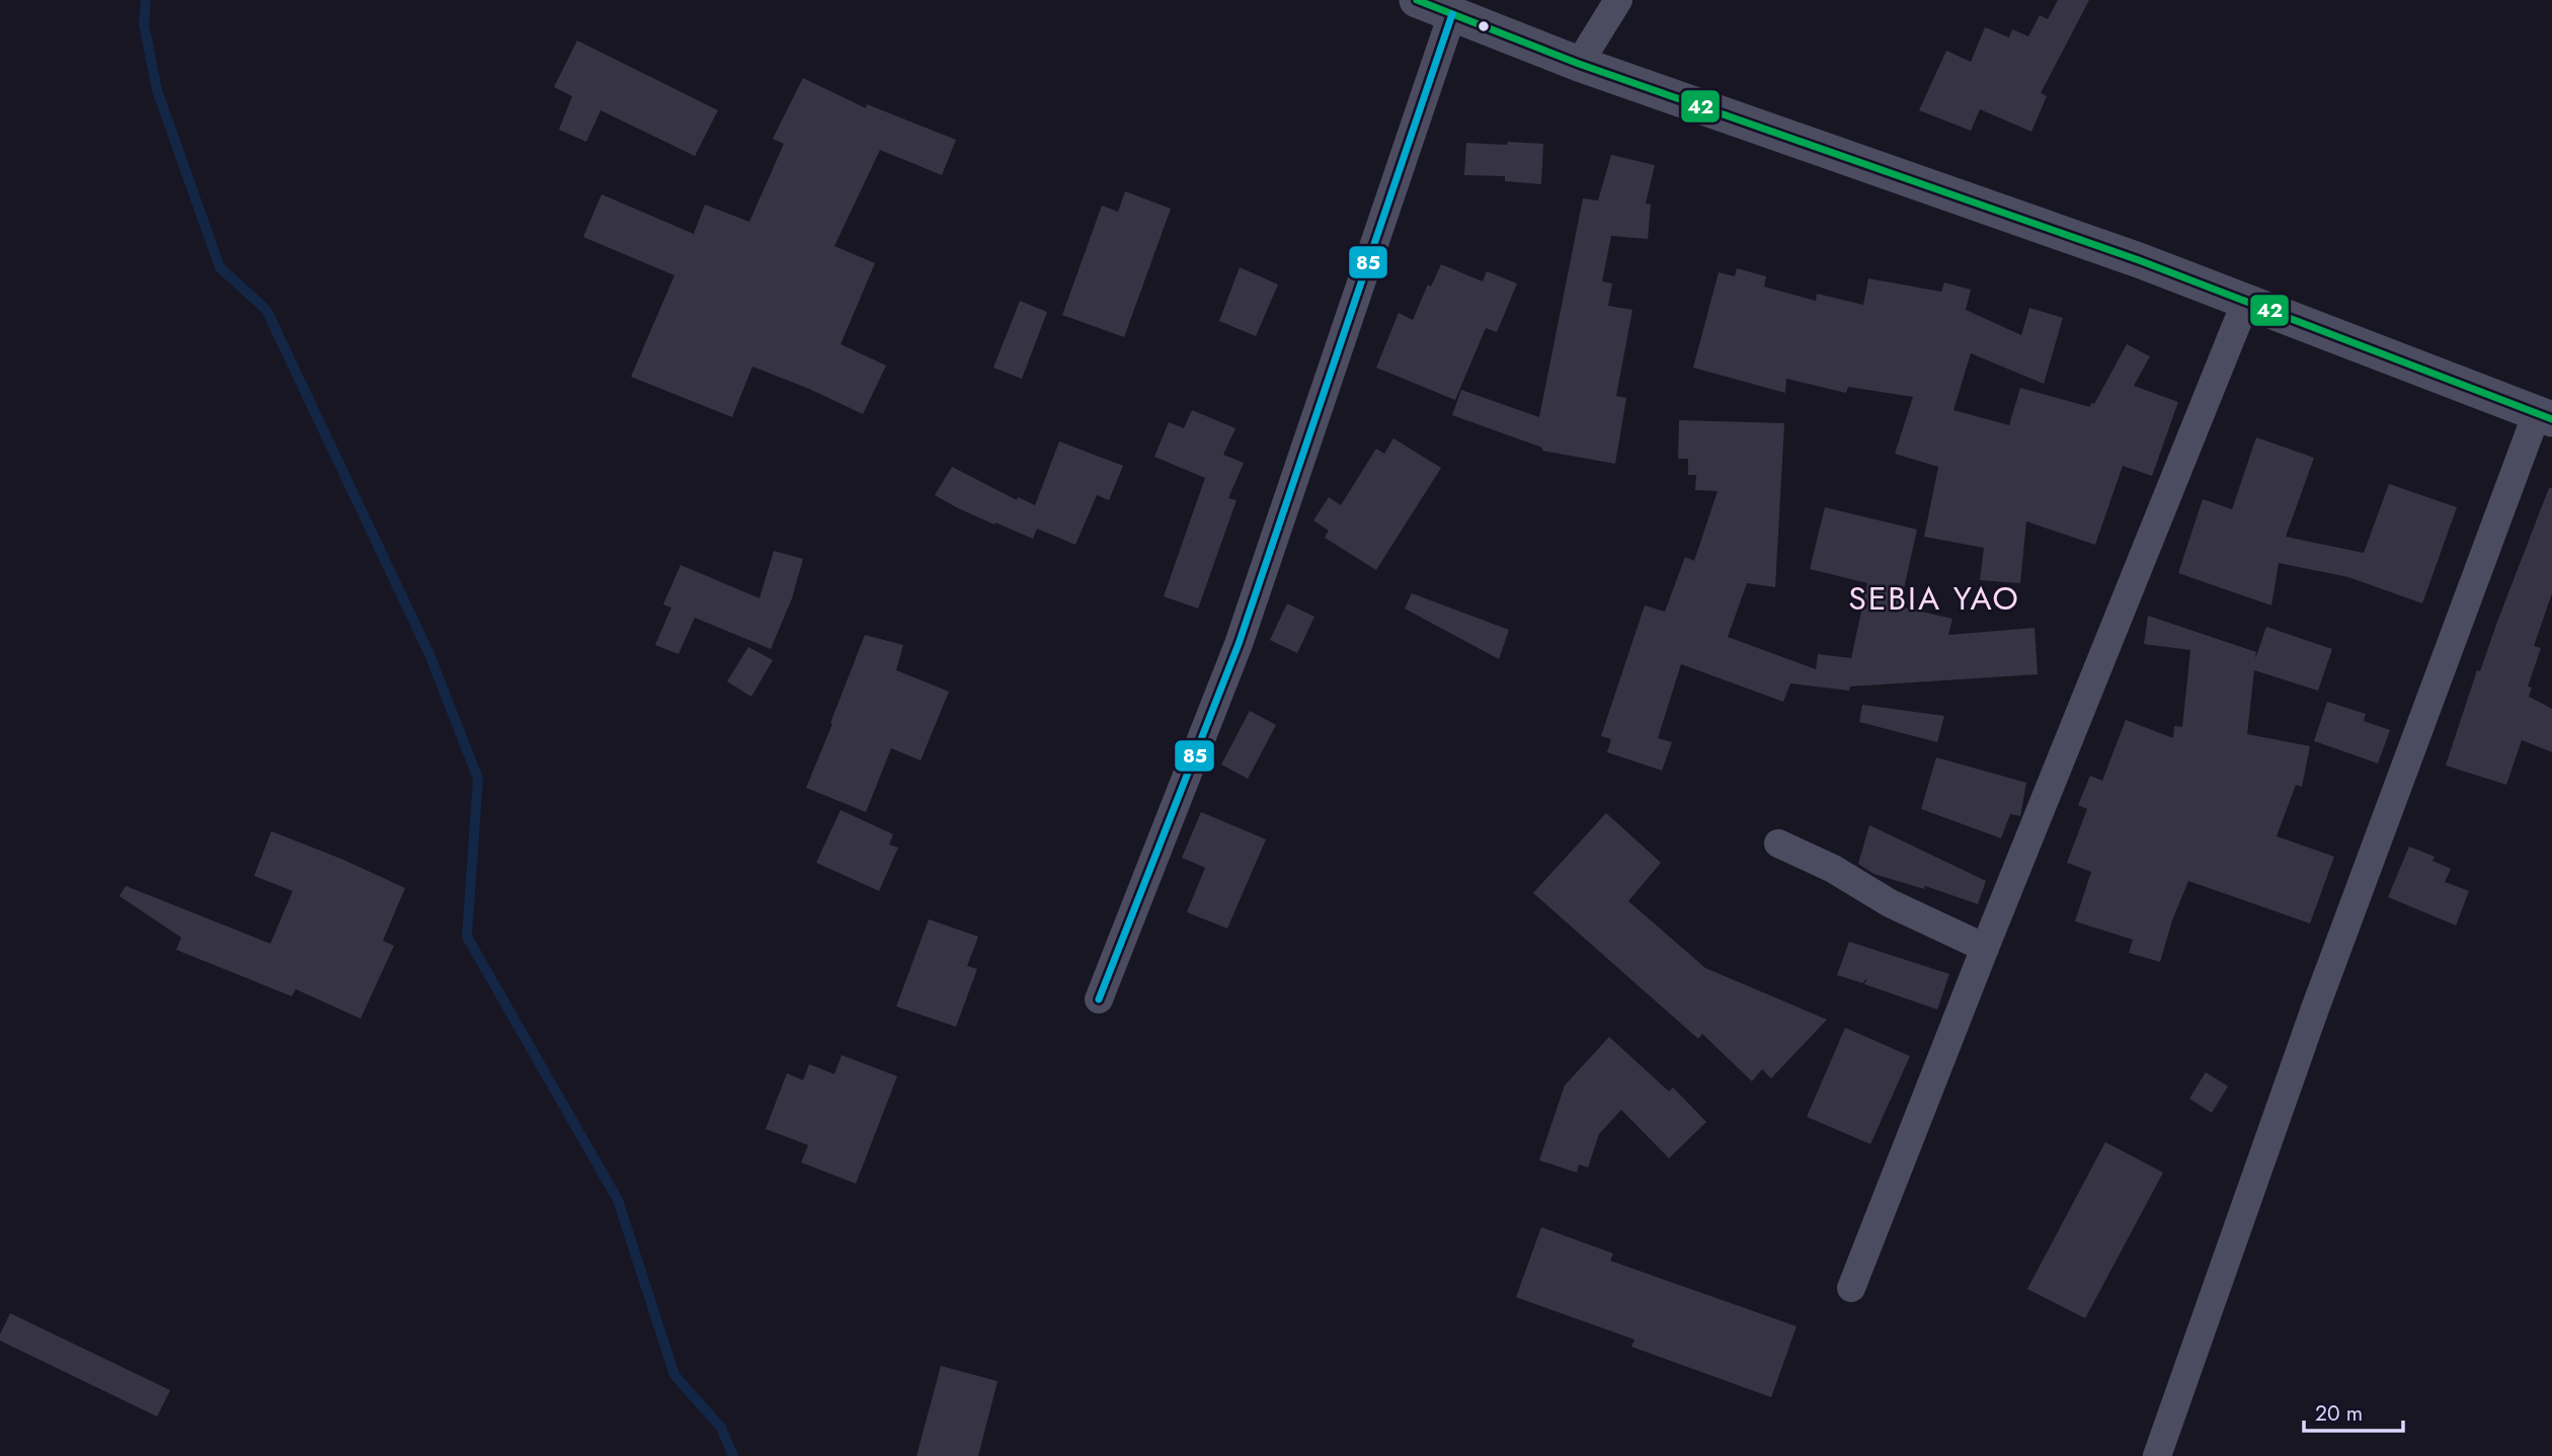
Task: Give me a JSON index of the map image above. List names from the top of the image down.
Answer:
{
  "districts": ["SEBIA YAO"],
  "lines": ["transit line 42", "transit line 85"],
  "scale_bar": "20 m"
}
